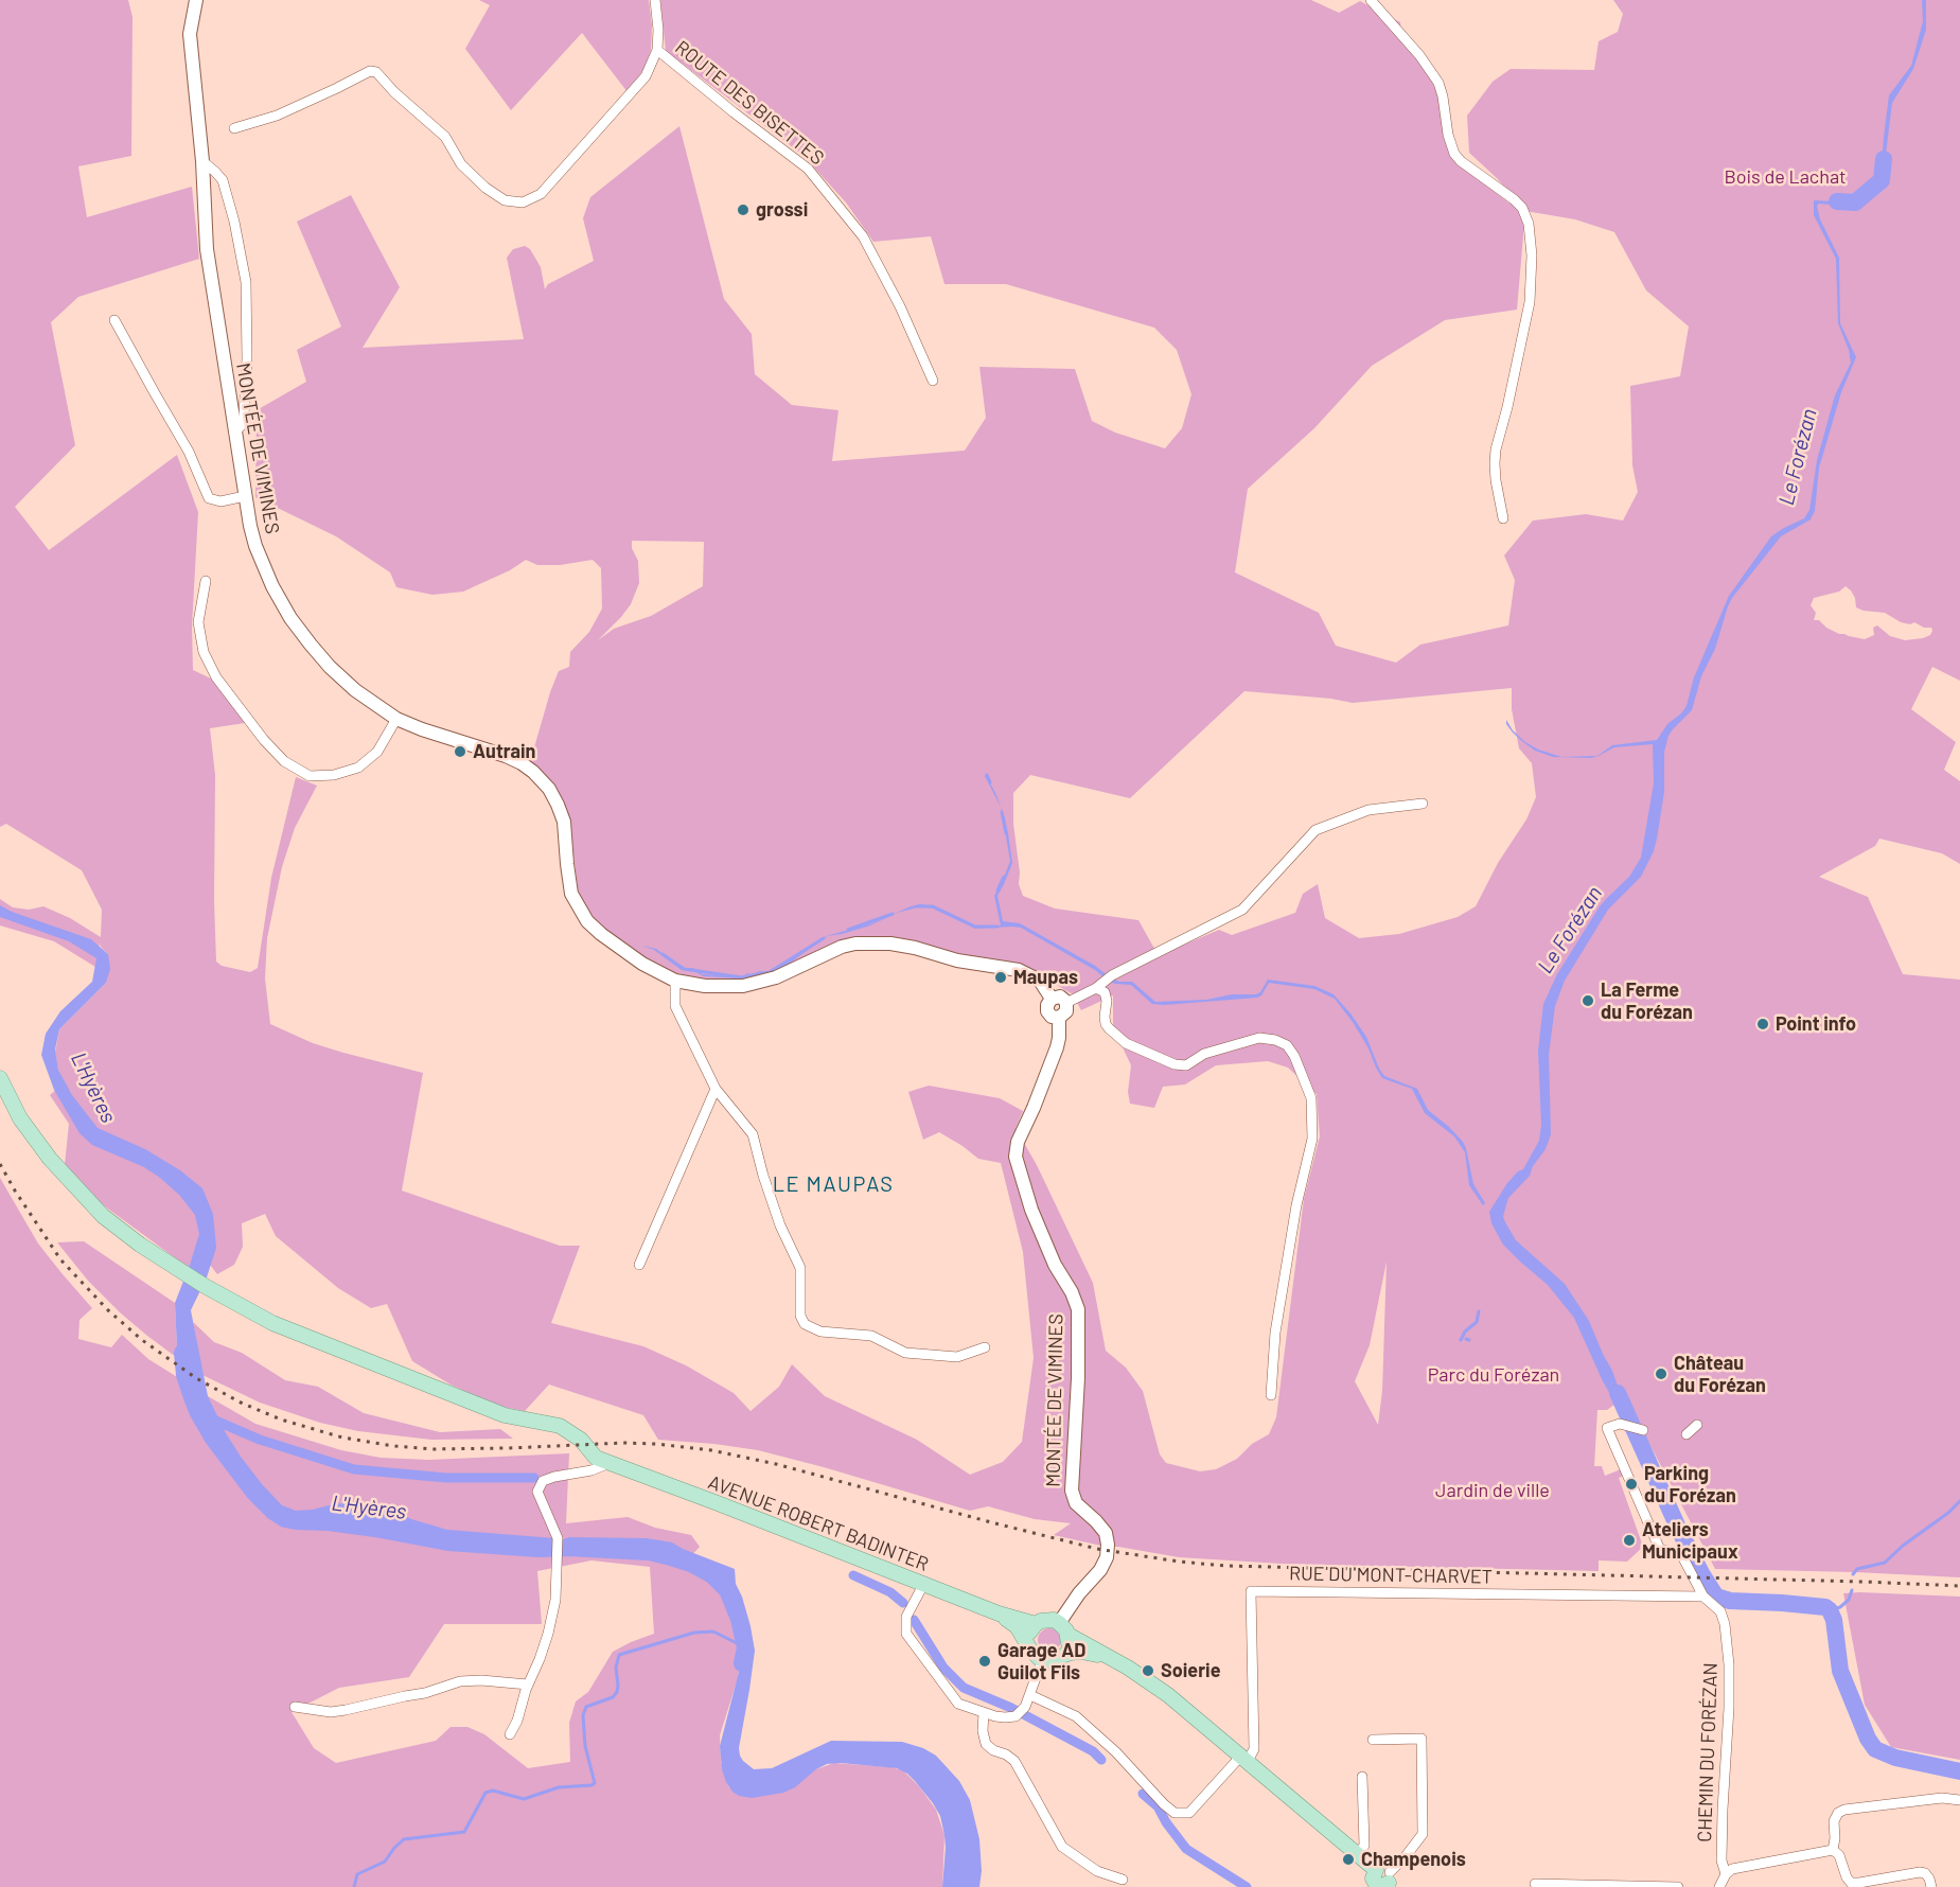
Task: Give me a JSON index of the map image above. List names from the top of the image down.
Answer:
{
  "streets": {
    "main road": ["AVENUE ROBERT BADINTER"],
    "street": [
      "ROUTE DES BISETTES",
      "MONTÉE DE VIMINES",
      "RUE DU MONT-CHARVET",
      "CHEMIN DU FORÉZAN"
    ]
  },
  "crossings": [
    ["MONTÉE DE VIMINES", "AVENUE ROBERT BADINTER"],
    ["RUE DU MONT-CHARVET", "CHEMIN DU FORÉZAN"]
  ],
  "districts": ["LE MAUPAS"],
  "water": ["Le Forézan", "L'Hyères"],
  "parks": ["Bois de Lachat", "Parc du Forézan", "Jardin de ville"],
  "places": [
    "grossi",
    "Autrain",
    "Maupas",
    "La Ferme du Forézan",
    "Point info",
    "Château du Forézan",
    "Parking du Forézan",
    "Ateliers Municipaux",
    "Garage AD Guilot Fils",
    "Soierie",
    "Champenois"
  ]
}
